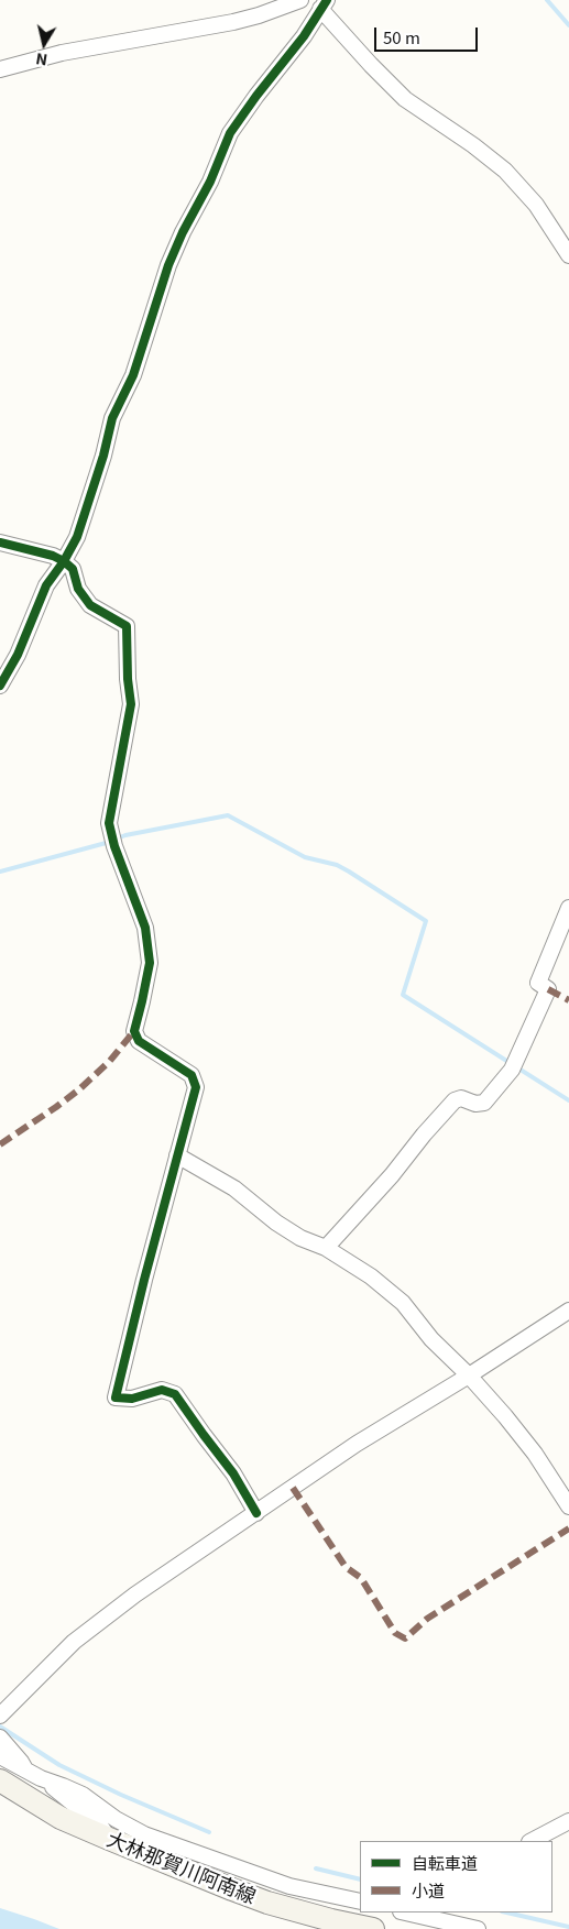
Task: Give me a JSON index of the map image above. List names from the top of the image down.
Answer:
{
  "streets": {
    "main road": ["大林那賀川阿南線"]
  },
  "legend": ["自転車道", "小道"],
  "scale_bar": "50 m",
  "north": "bottom"
}
